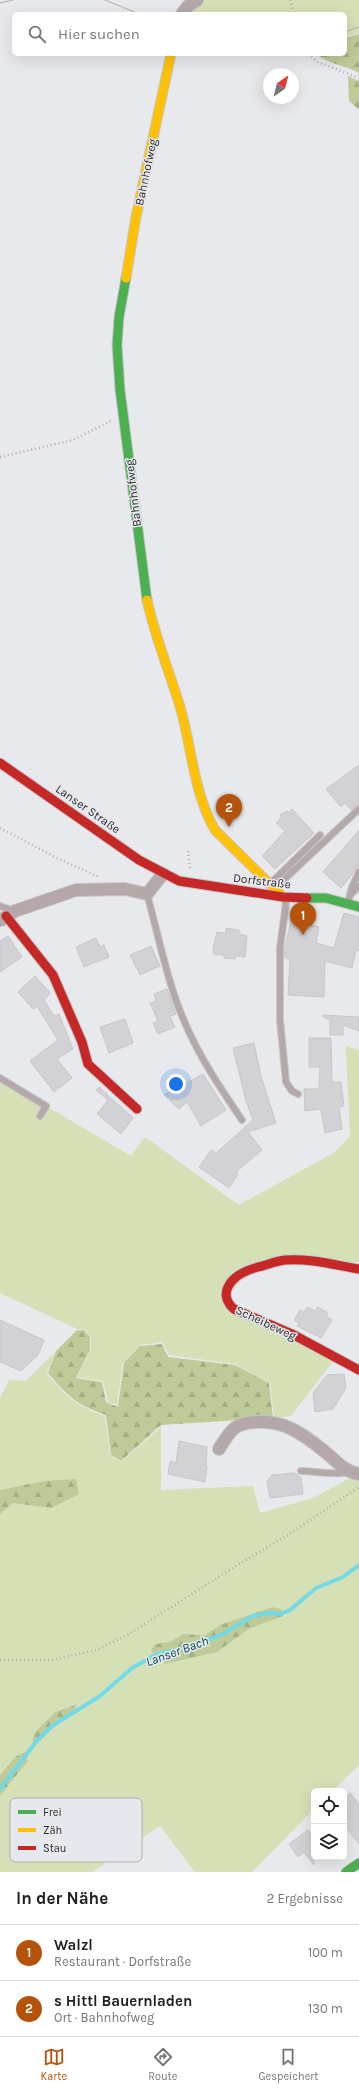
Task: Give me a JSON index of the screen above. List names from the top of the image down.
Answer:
{
  "streets": {
    "street": [
      "Bahnhofweg",
      "Lanser Straße",
      "Dorfstraße",
      "Scheibeweg"
    ]
  },
  "crossings": [
    ["Bahnhofweg", "Dorfstraße"],
    ["Lanser Straße", "Dorfstraße"]
  ],
  "water": ["Lanser Bach"],
  "legend": ["Frei", "Zäh", "Stau"],
  "north": "top right",
  "page": {
    "search": "Hier suchen",
    "pins": ["2", "1"],
    "heading": ["In der Nähe", "2 Ergebnisse"],
    "list": [
      {
        "mark": "1",
        "name": "Walzl",
        "note": "Restaurant · Dorfstraße",
        "value": "100 m"
      },
      {
        "mark": "2",
        "name": "s Hittl Bauernladen",
        "note": "Ort · Bahnhofweg",
        "value": "130 m"
      }
    ],
    "nav": ["Karte", "Route", "Gespeichert"]
  }
}
